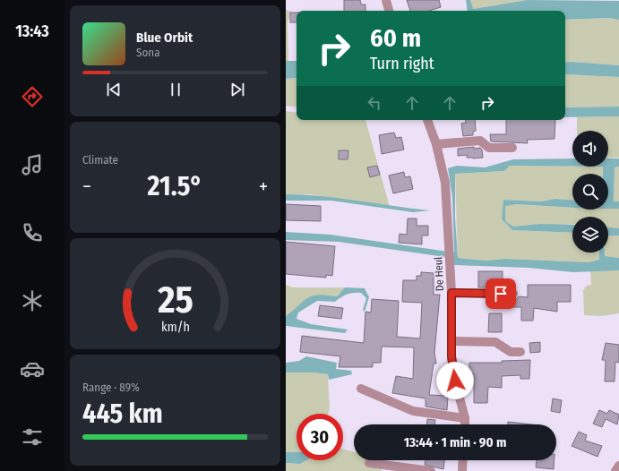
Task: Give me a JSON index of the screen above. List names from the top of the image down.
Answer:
{
  "streets": {
    "street": ["De Heul"]
  },
  "page": {
    "tabs": "13:43",
    "turn": ["60 m", "Turn right"],
    "song": ["Blue Orbit", "Sona"],
    "tile": [
      "Climate",
      ["Range · 89%", "445 km"]
    ],
    "heat": ["−", "21.5°", "+"],
    "limit": "30",
    "trip": "13:44 · 1 min · 90 m",
    "gauge": ["25", "km/h"]
  }
}
